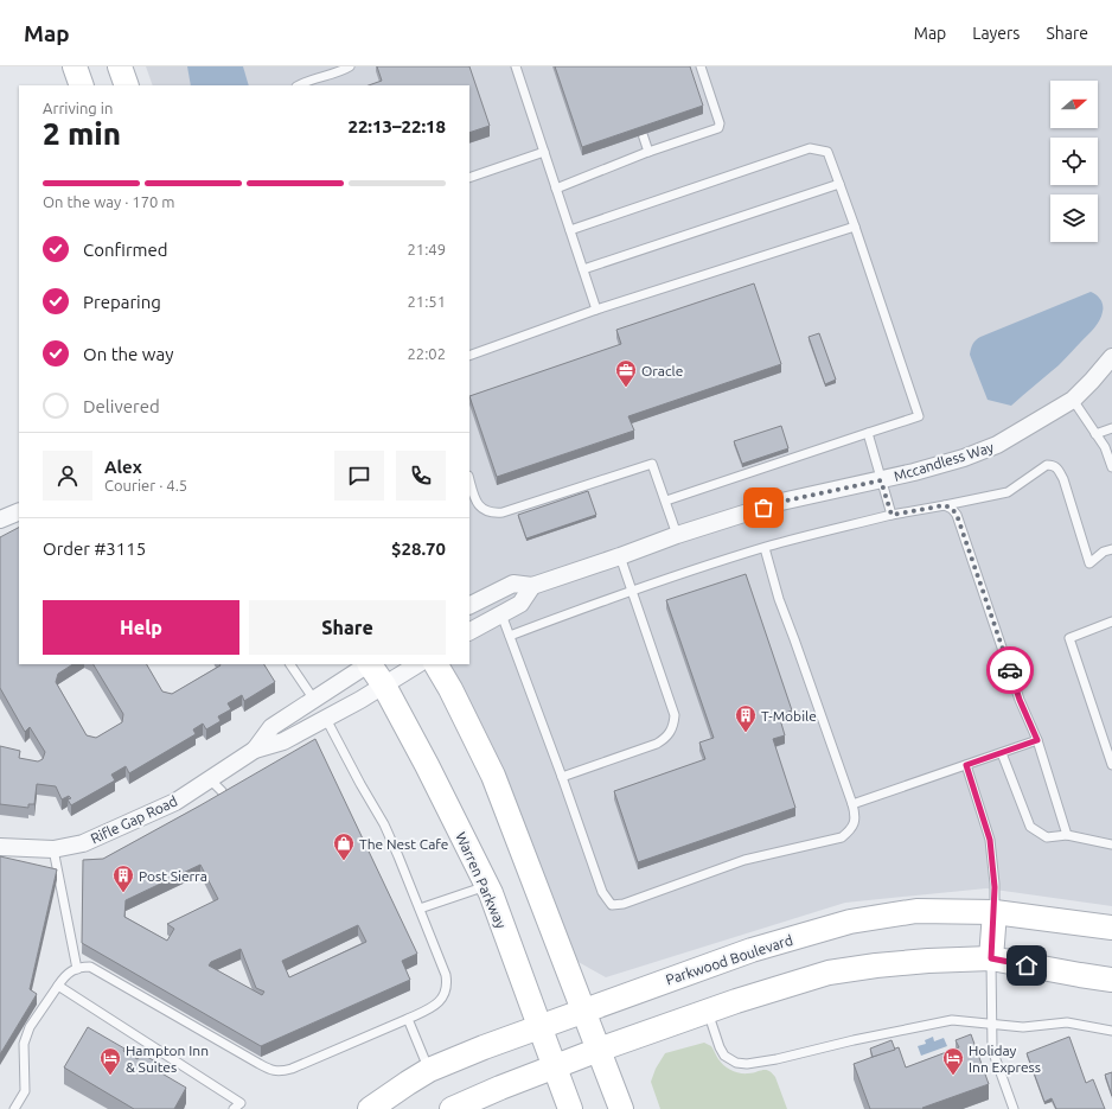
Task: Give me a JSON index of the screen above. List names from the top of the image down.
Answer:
{
  "streets": {
    "main road": ["Warren Parkway", "Parkwood Boulevard"],
    "street": ["Mccandless Way", "Rifle Gap Road"]
  },
  "crossings": [
    ["Rifle Gap Road", "Warren Parkway"],
    ["Warren Parkway", "Parkwood Boulevard"]
  ],
  "places": {
    "office": ["Oracle"],
    "building": ["T-Mobile", "Post Sierra"],
    "shop": ["The Nest Cafe"],
    "hotel": ["Hampton Inn & Suites", "Holiday Inn Express"]
  },
  "north": "right",
  "page": {
    "header": "Map",
    "nav": ["Map", "Layers", "Share"],
    "heading": ["2 min", "Arriving in", "22:13–22:18"],
    "panel": [
      "Alex",
      "Courier · 4.5",
      "Order #3115",
      "$28.70"
    ],
    "bar": "On the way · 170 m",
    "list": [
      ["Confirmed", "21:49"],
      ["Preparing", "21:51"],
      ["On the way", "22:02"],
      "Delivered"
    ],
    "buttons": ["Help", "Share"]
  }
}
